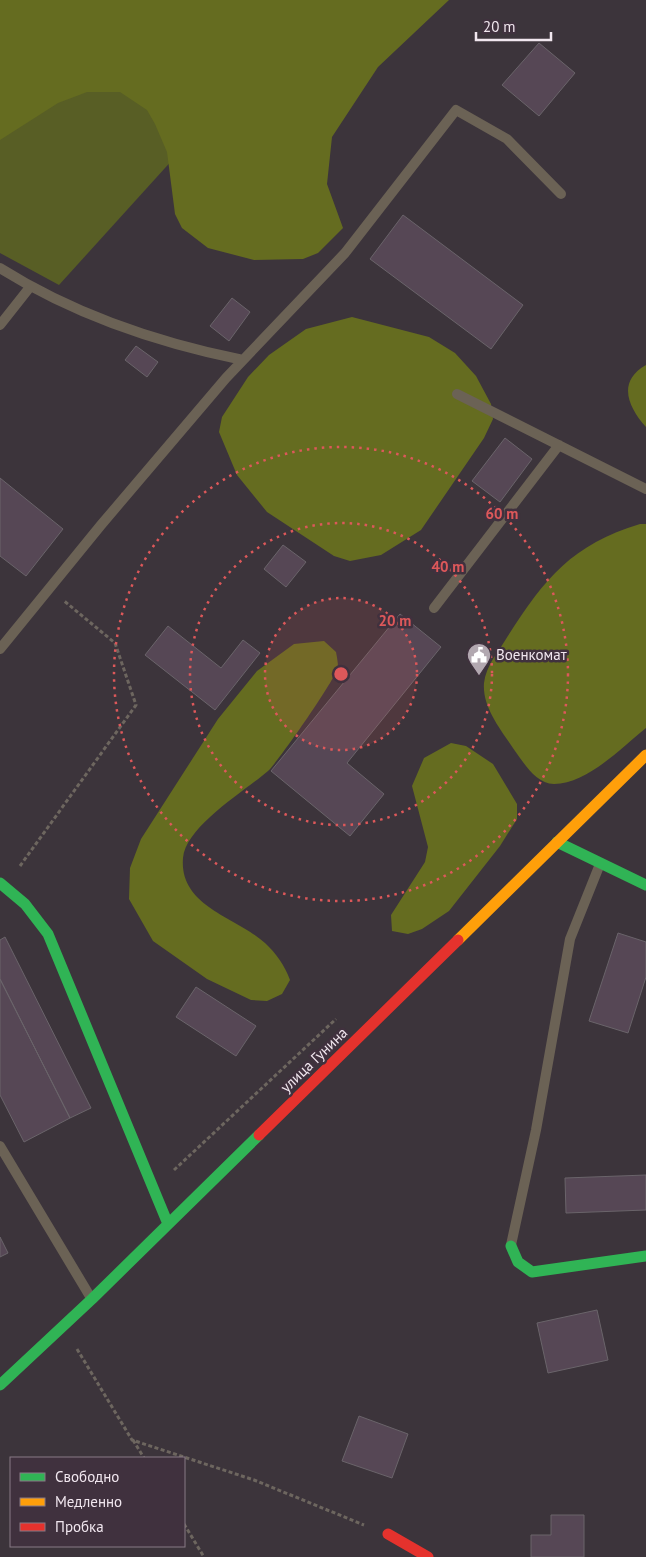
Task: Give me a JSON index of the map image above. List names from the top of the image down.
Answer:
{
  "streets": {
    "main road": ["улица Гунина"]
  },
  "places": {
    "public building": ["Военкомат"]
  },
  "legend": ["Свободно", "Медленно", "Пробка"],
  "scale_bar": "20 m",
  "rings": ["60 m", "40 m", "20 m"]
}
